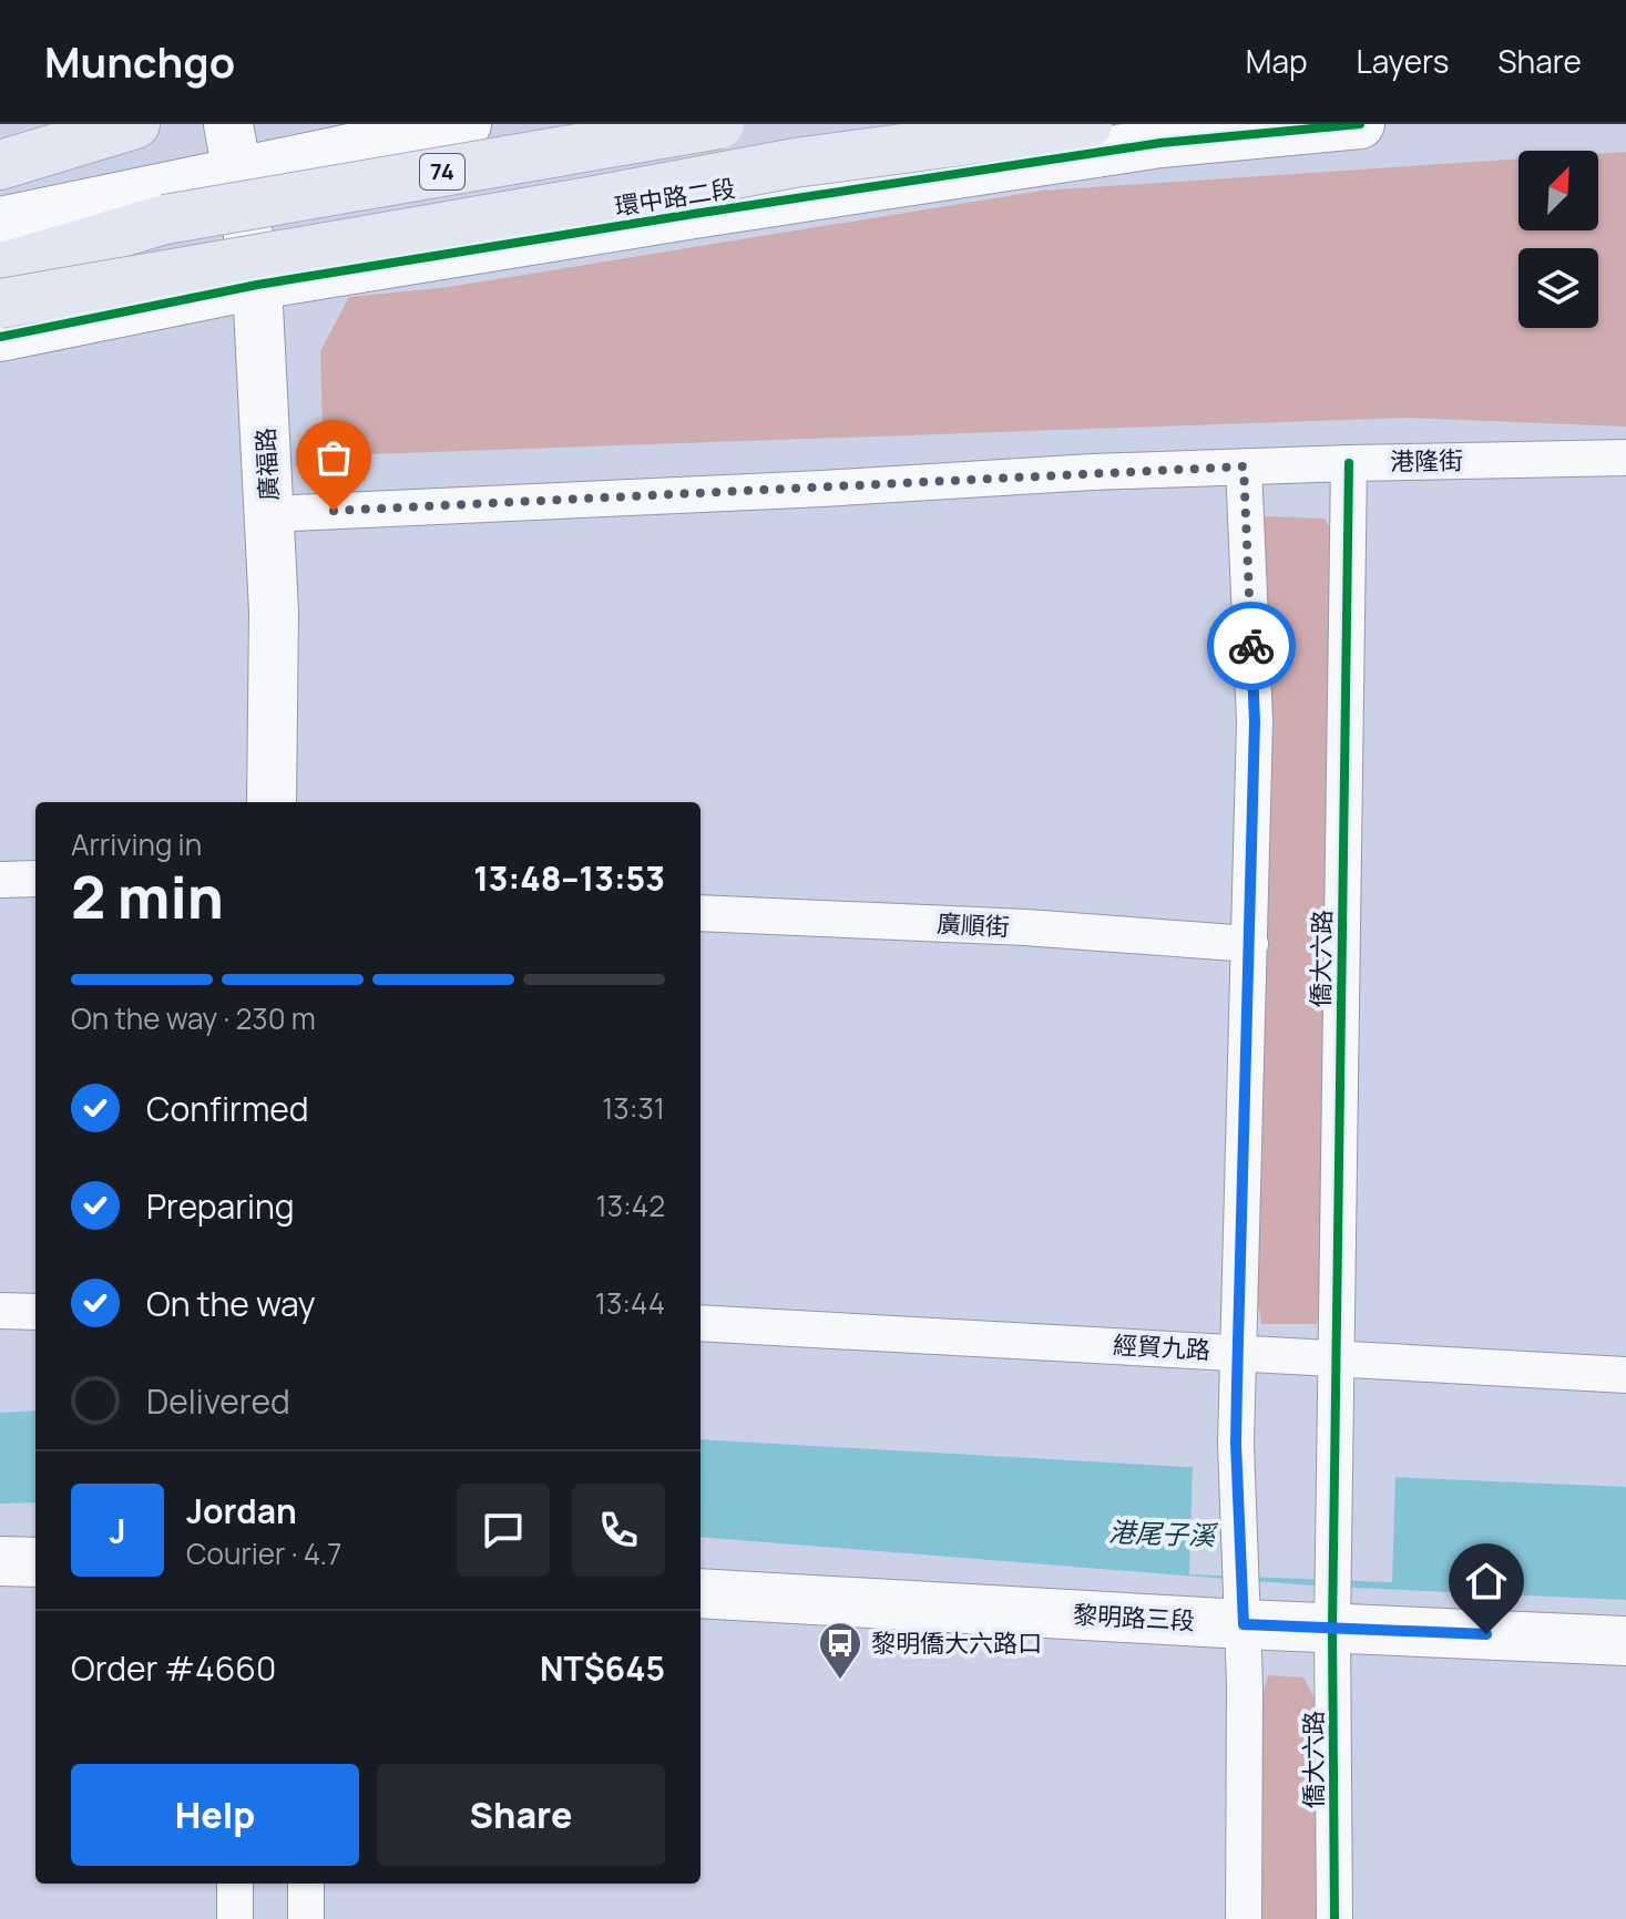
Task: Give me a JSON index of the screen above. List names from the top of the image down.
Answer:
{
  "streets": {
    "highway": ["74"],
    "street": [
      "環中路二段",
      "港隆街",
      "廣福路",
      "廣順街",
      "僑大六路",
      "經貿九路",
      "黎明路三段"
    ]
  },
  "crossings": [
    ["環中路二段", "廣福路"],
    ["港隆街", "廣福路"],
    ["港隆街", "僑大六路"],
    ["僑大六路", "經貿九路"],
    ["僑大六路", "黎明路三段"]
  ],
  "water": ["港尾子溪"],
  "places": {
    "bus stop": ["黎明僑大六路口"]
  },
  "north": "top right",
  "page": {
    "header": "Munchgo",
    "nav": ["Map", "Layers", "Share"],
    "heading": ["2 min", "Arriving in", "13:48–13:53"],
    "panel": [
      "Jordan",
      "Courier · 4.7",
      "Order #4660",
      "NT$645"
    ],
    "bar": "On the way · 230 m",
    "list": [
      ["Confirmed", "13:31"],
      ["Preparing", "13:42"],
      ["On the way", "13:44"],
      "Delivered"
    ],
    "round": "J",
    "buttons": ["Help", "Share"]
  }
}
